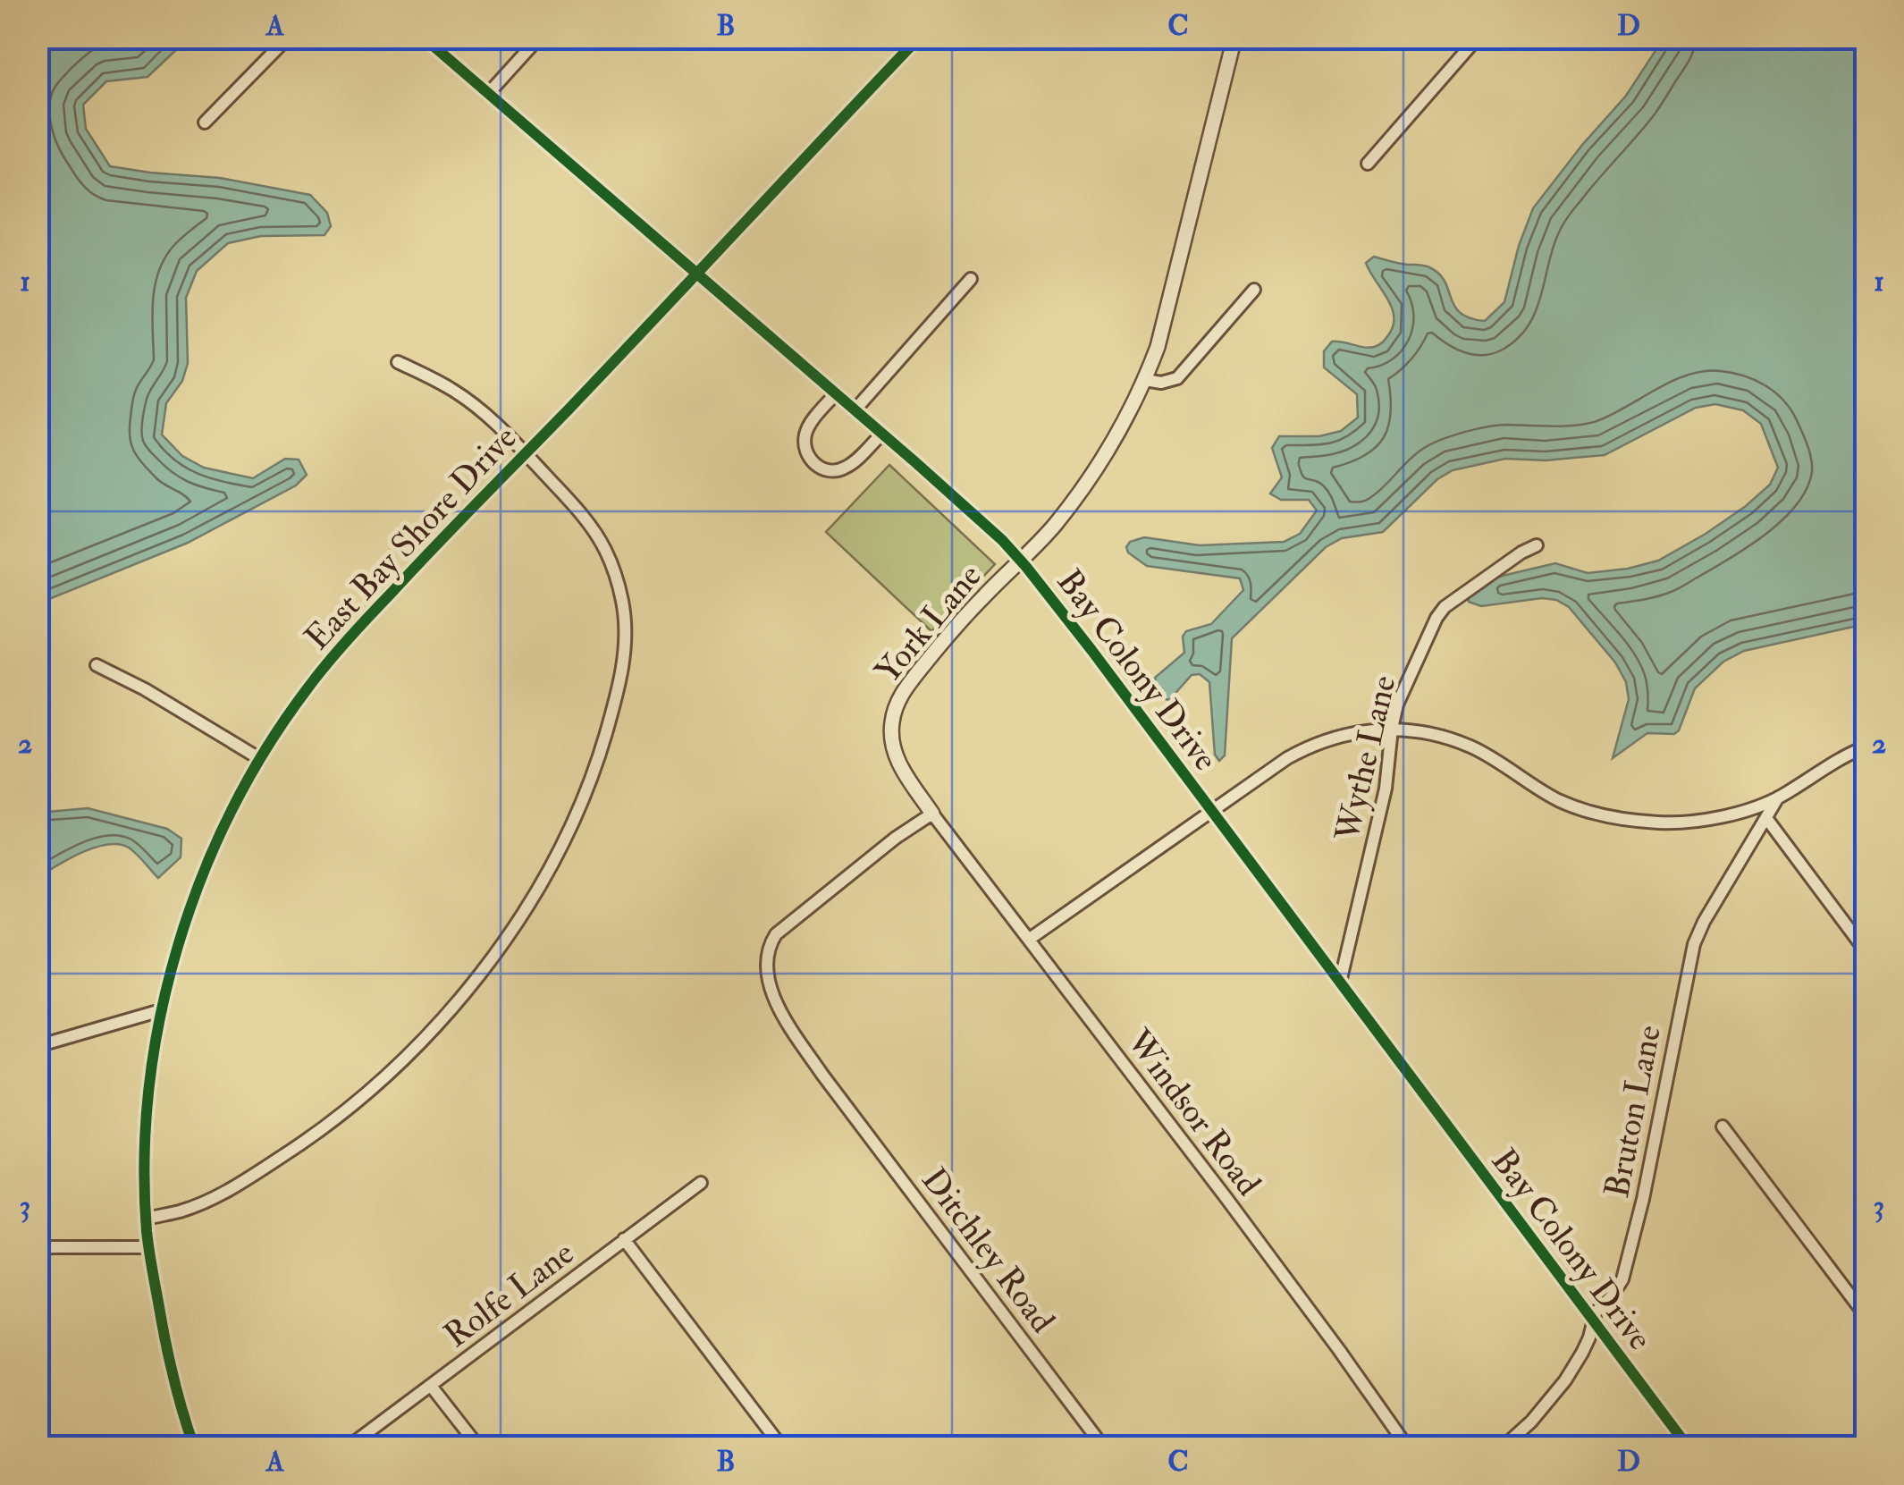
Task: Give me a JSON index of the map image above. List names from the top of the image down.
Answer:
{
  "streets": {
    "street": [
      "East Bay Shore Drive",
      "York Lane",
      "Bay Colony Drive",
      "Wythe Lane",
      "Bruton Lane",
      "Windsor Road",
      "Ditchley Road",
      "Rolfe Lane"
    ]
  },
  "crossings": [
    ["East Bay Shore Drive", "Bay Colony Drive"],
    ["York Lane", "Bay Colony Drive"],
    ["York Lane", "Windsor Road"],
    ["York Lane", "Ditchley Road"],
    ["Bay Colony Drive", "Wythe Lane"],
    ["Bay Colony Drive", "Bruton Lane"],
    ["Windsor Road", "Ditchley Road"]
  ],
  "grid": {
    "columns": [
      "A",
      "B",
      "C",
      "D"
    ],
    "rows": ["1", "2", "3"]
  }
}
